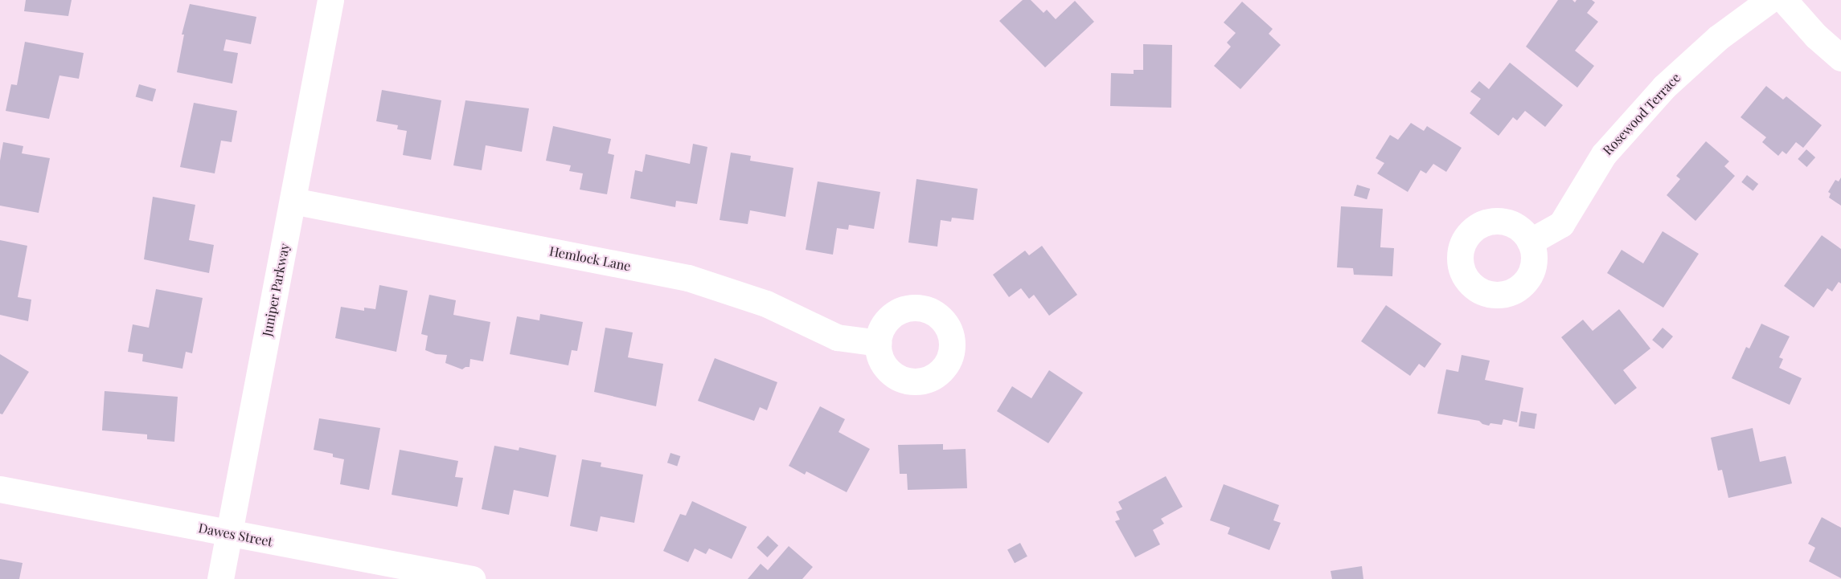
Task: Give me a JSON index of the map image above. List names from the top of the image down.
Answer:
{
  "streets": {
    "street": [
      "Rosewood Terrace",
      "Hemlock Lane",
      "Juniper Parkway",
      "Dawes Street"
    ]
  },
  "crossings": [
    ["Hemlock Lane", "Juniper Parkway"],
    ["Juniper Parkway", "Dawes Street"]
  ]
}
